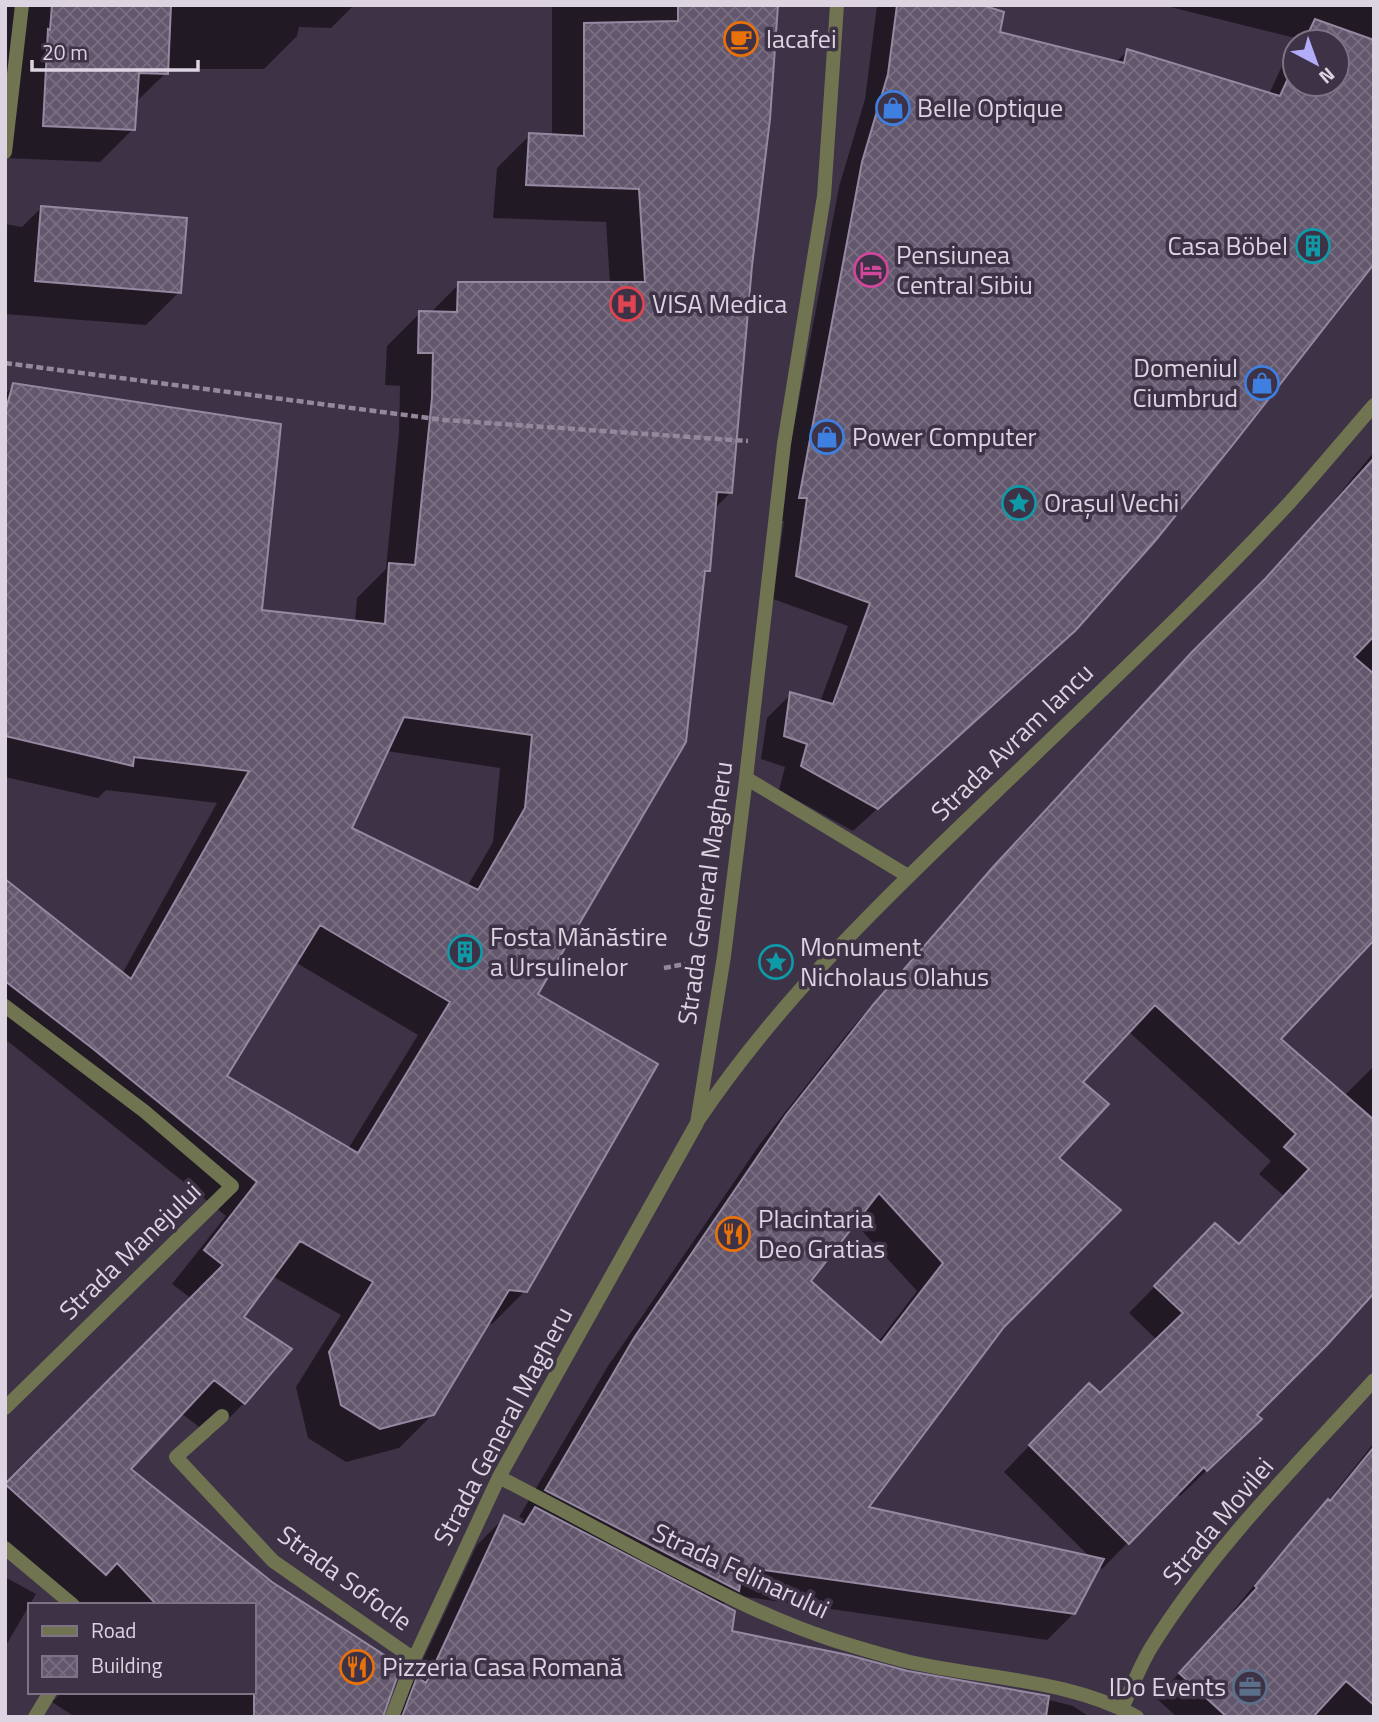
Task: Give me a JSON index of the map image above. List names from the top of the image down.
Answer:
{
  "streets": {
    "street": [
      "Strada Avram Iancu",
      "Strada General Magheru",
      "Strada Manejului",
      "Strada Movilei",
      "Strada Felinarului",
      "Strada Sofocle"
    ]
  },
  "crossings": [
    ["Strada Avram Iancu", "Strada General Magheru"],
    ["Strada General Magheru", "Strada Felinarului"],
    ["Strada General Magheru", "Strada Sofocle"],
    ["Strada Movilei", "Strada Felinarului"]
  ],
  "places": {
    "cafe": ["lacafei"],
    "shop": ["Belle Optique", "Domeniul Ciumbrud", "Power Computer"],
    "building": ["Casa Böbel", "Fosta Mănăstire a Ursulinelor"],
    "hotel": ["Pensiunea Central Sibiu"],
    "hospital": ["VISA Medica"],
    "place": ["Orașul Vechi", "Monument Nicholaus Olahus"],
    "restaurant": ["Placintaria Deo Gratias", "Pizzeria Casa Romană"],
    "office": ["IDo Events"]
  },
  "legend": ["Road", "Building"],
  "scale_bar": "20 m",
  "north": "bottom right"
}
